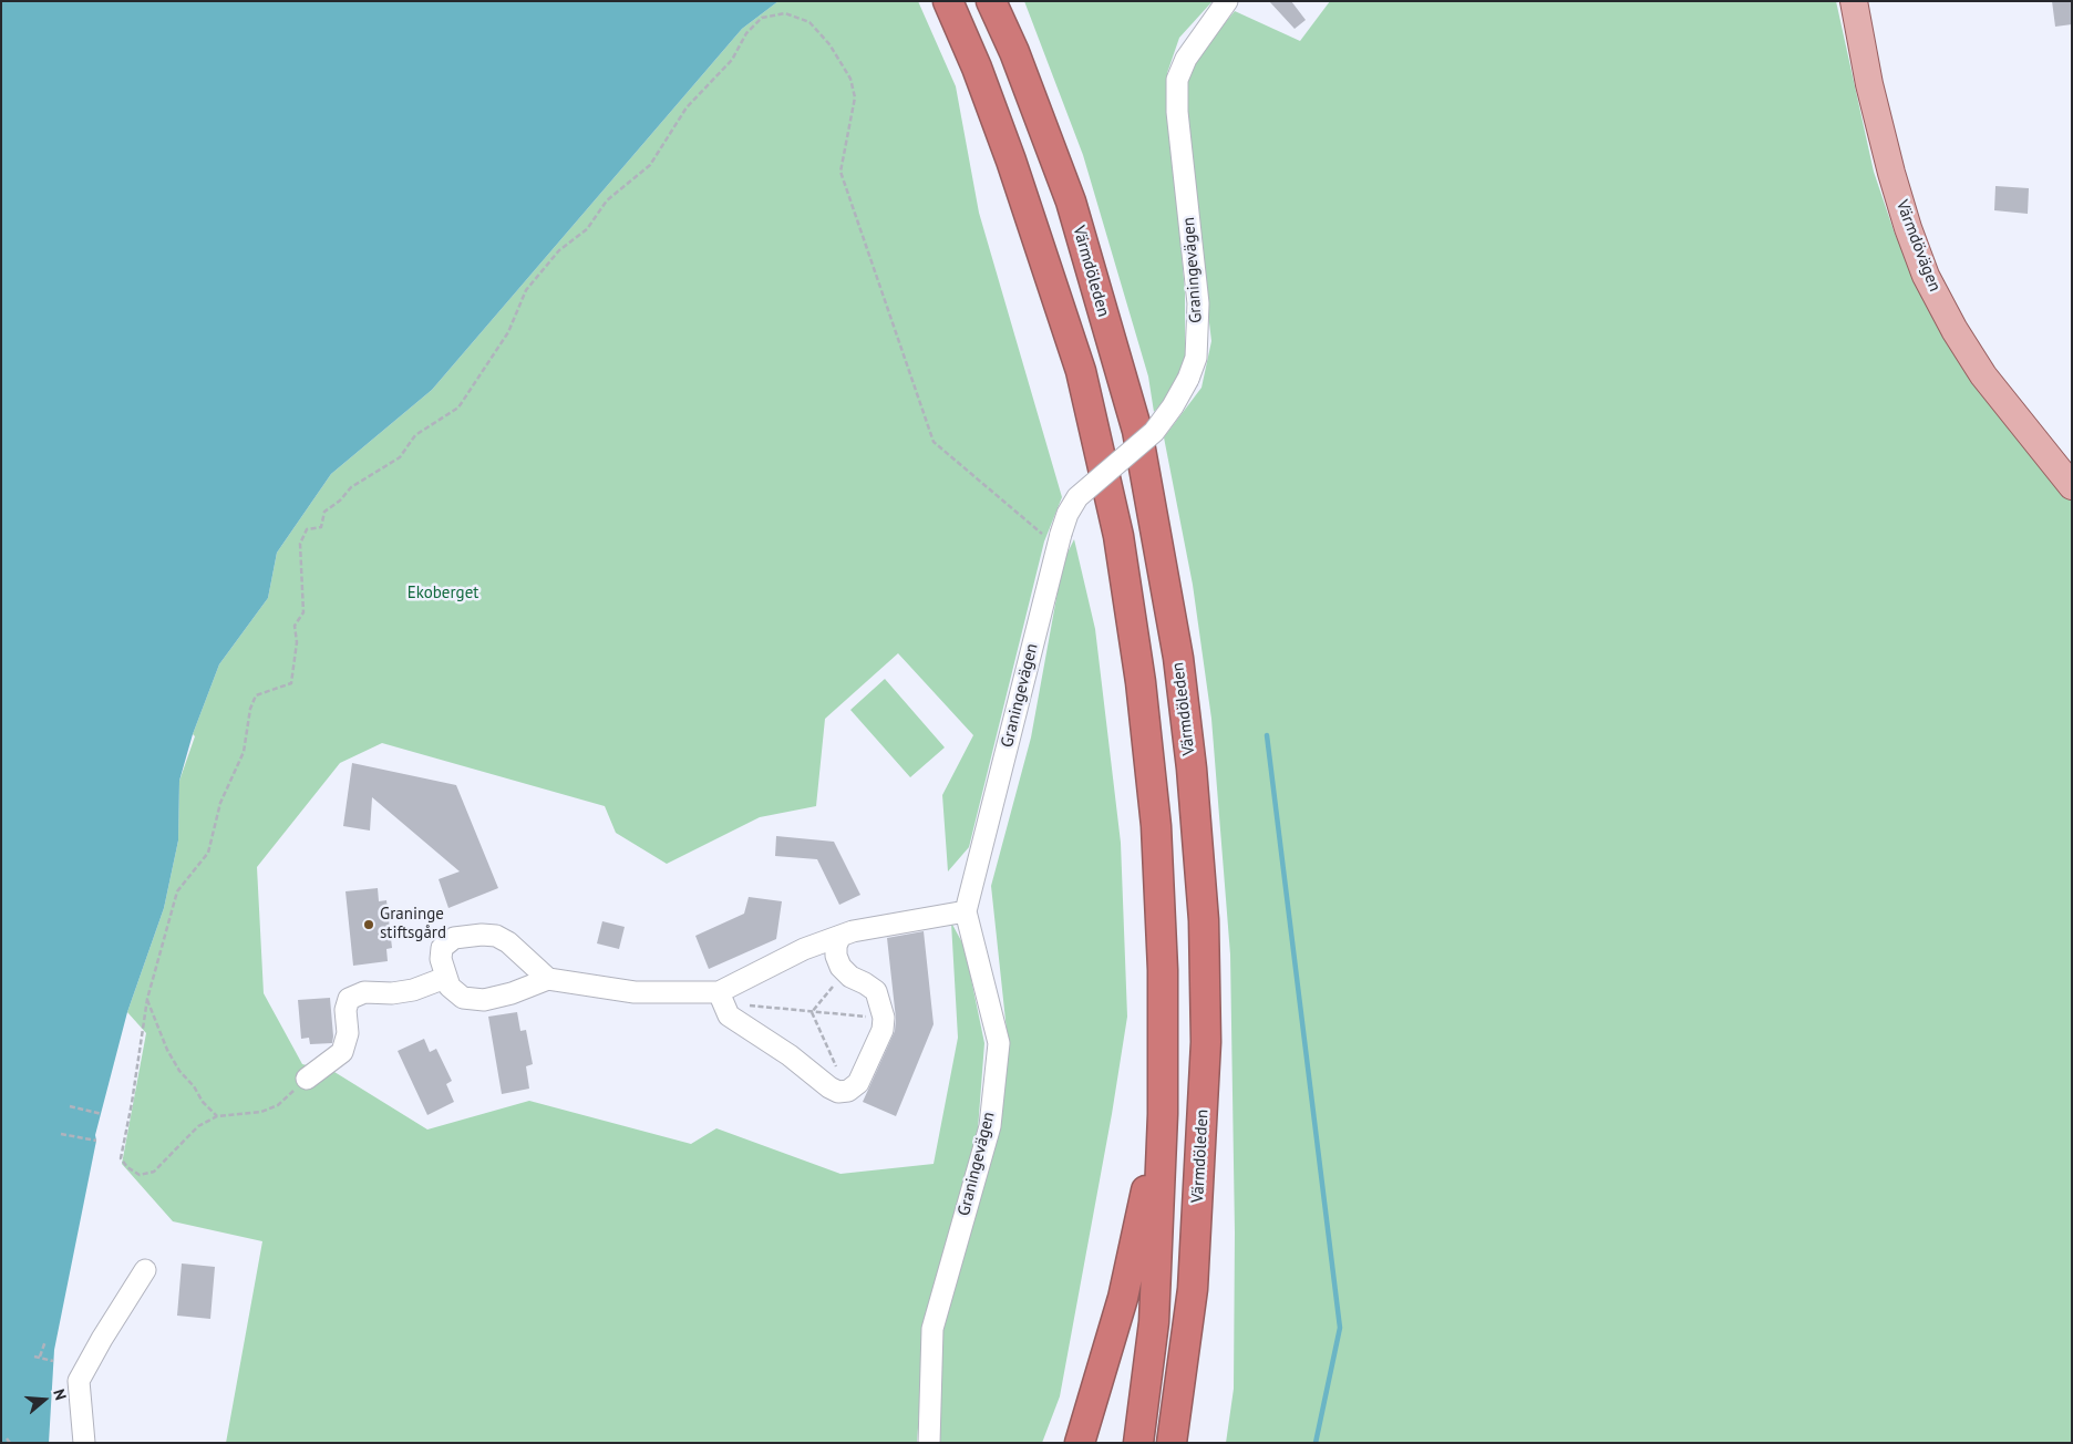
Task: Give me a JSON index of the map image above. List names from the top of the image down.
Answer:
{
  "streets": {
    "highway": ["Värmdöleden"],
    "main road": ["Värmdövägen"],
    "street": ["Graningevägen"]
  },
  "parks": ["Ekoberget"],
  "places": ["Graninge stiftsgård"],
  "north": "right"
}
